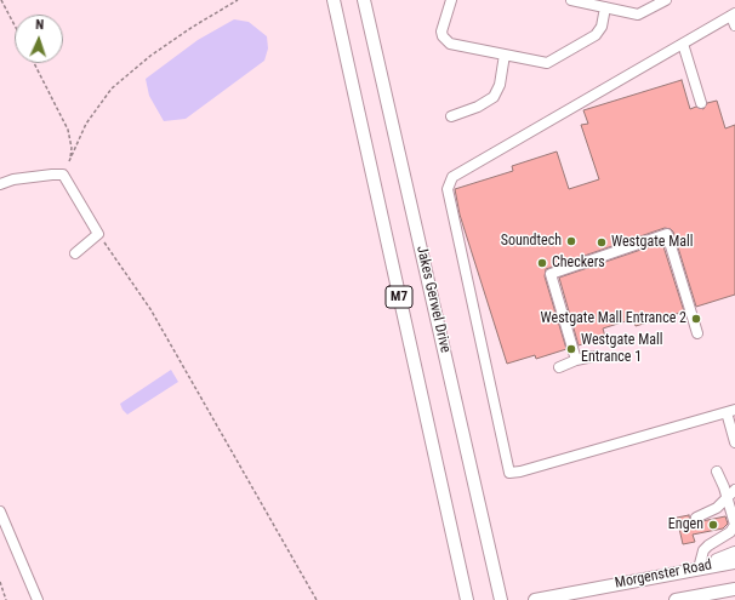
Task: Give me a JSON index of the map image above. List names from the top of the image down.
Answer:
{
  "streets": {
    "main road": ["M7", "Jakes Gerwel Drive", "Morgenster Road"]
  },
  "places": [
    "Soundtech",
    "Westgate Mall",
    "Checkers",
    "Westgate Mall Entrance 2",
    "Westgate Mall Entrance 1",
    "Engen"
  ],
  "north": "top"
}
